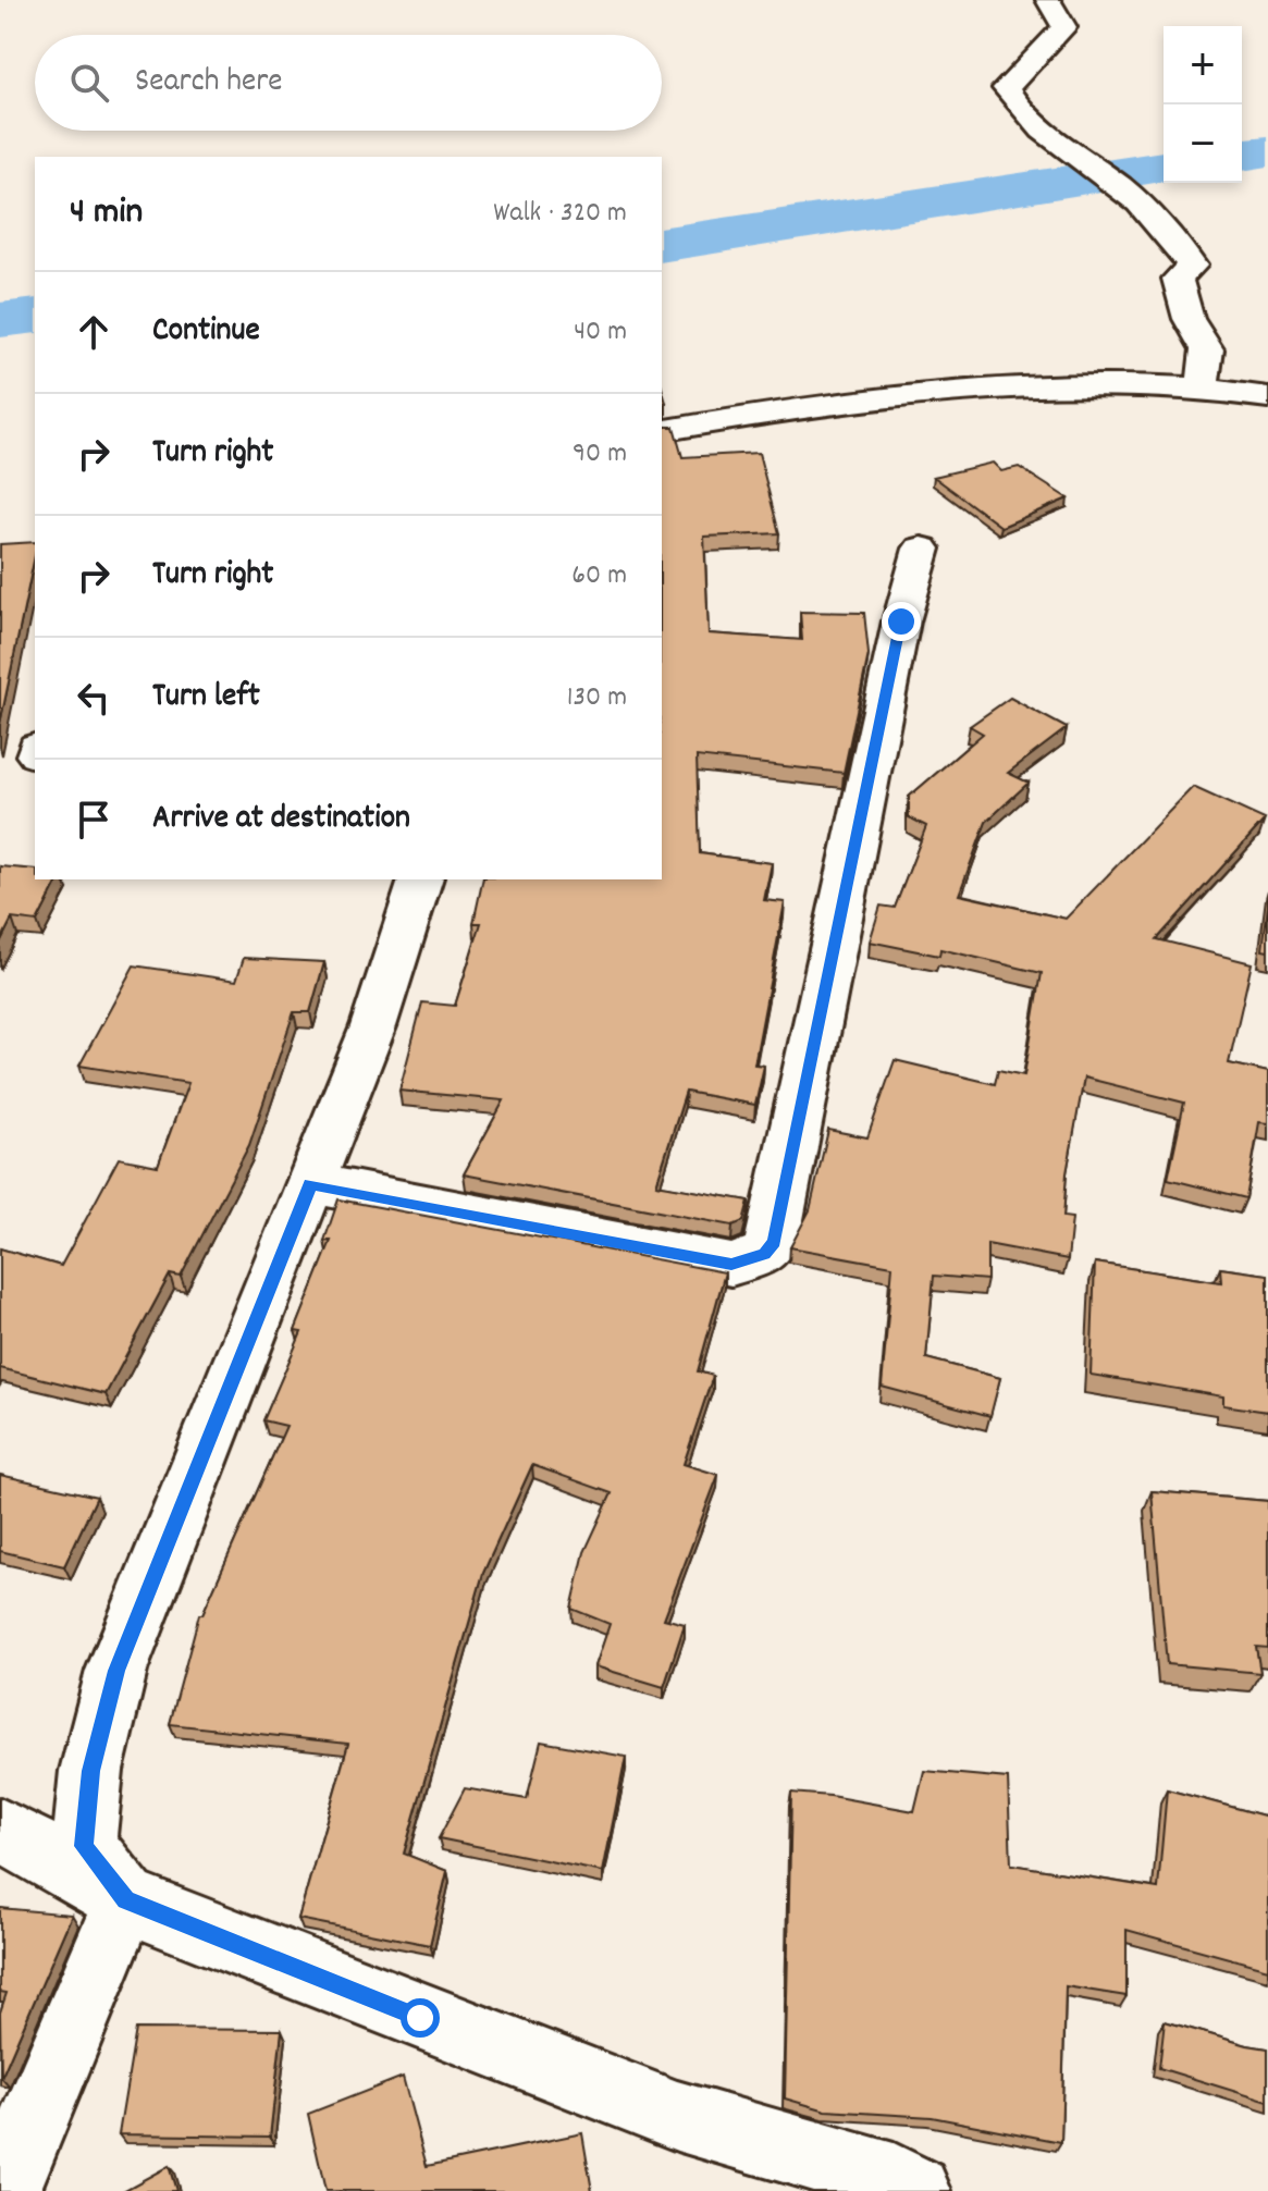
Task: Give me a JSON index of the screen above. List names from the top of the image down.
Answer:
{
  "page": {
    "map_buttons": ["+", "−"],
    "search": "Search here",
    "heading": ["4 min", "Walk · 320 m"],
    "list": [
      ["Continue", "40 m"],
      ["Turn right", "90 m"],
      ["Turn right", "60 m"],
      ["Turn left", "130 m"],
      "Arrive at destination"
    ]
  }
}
